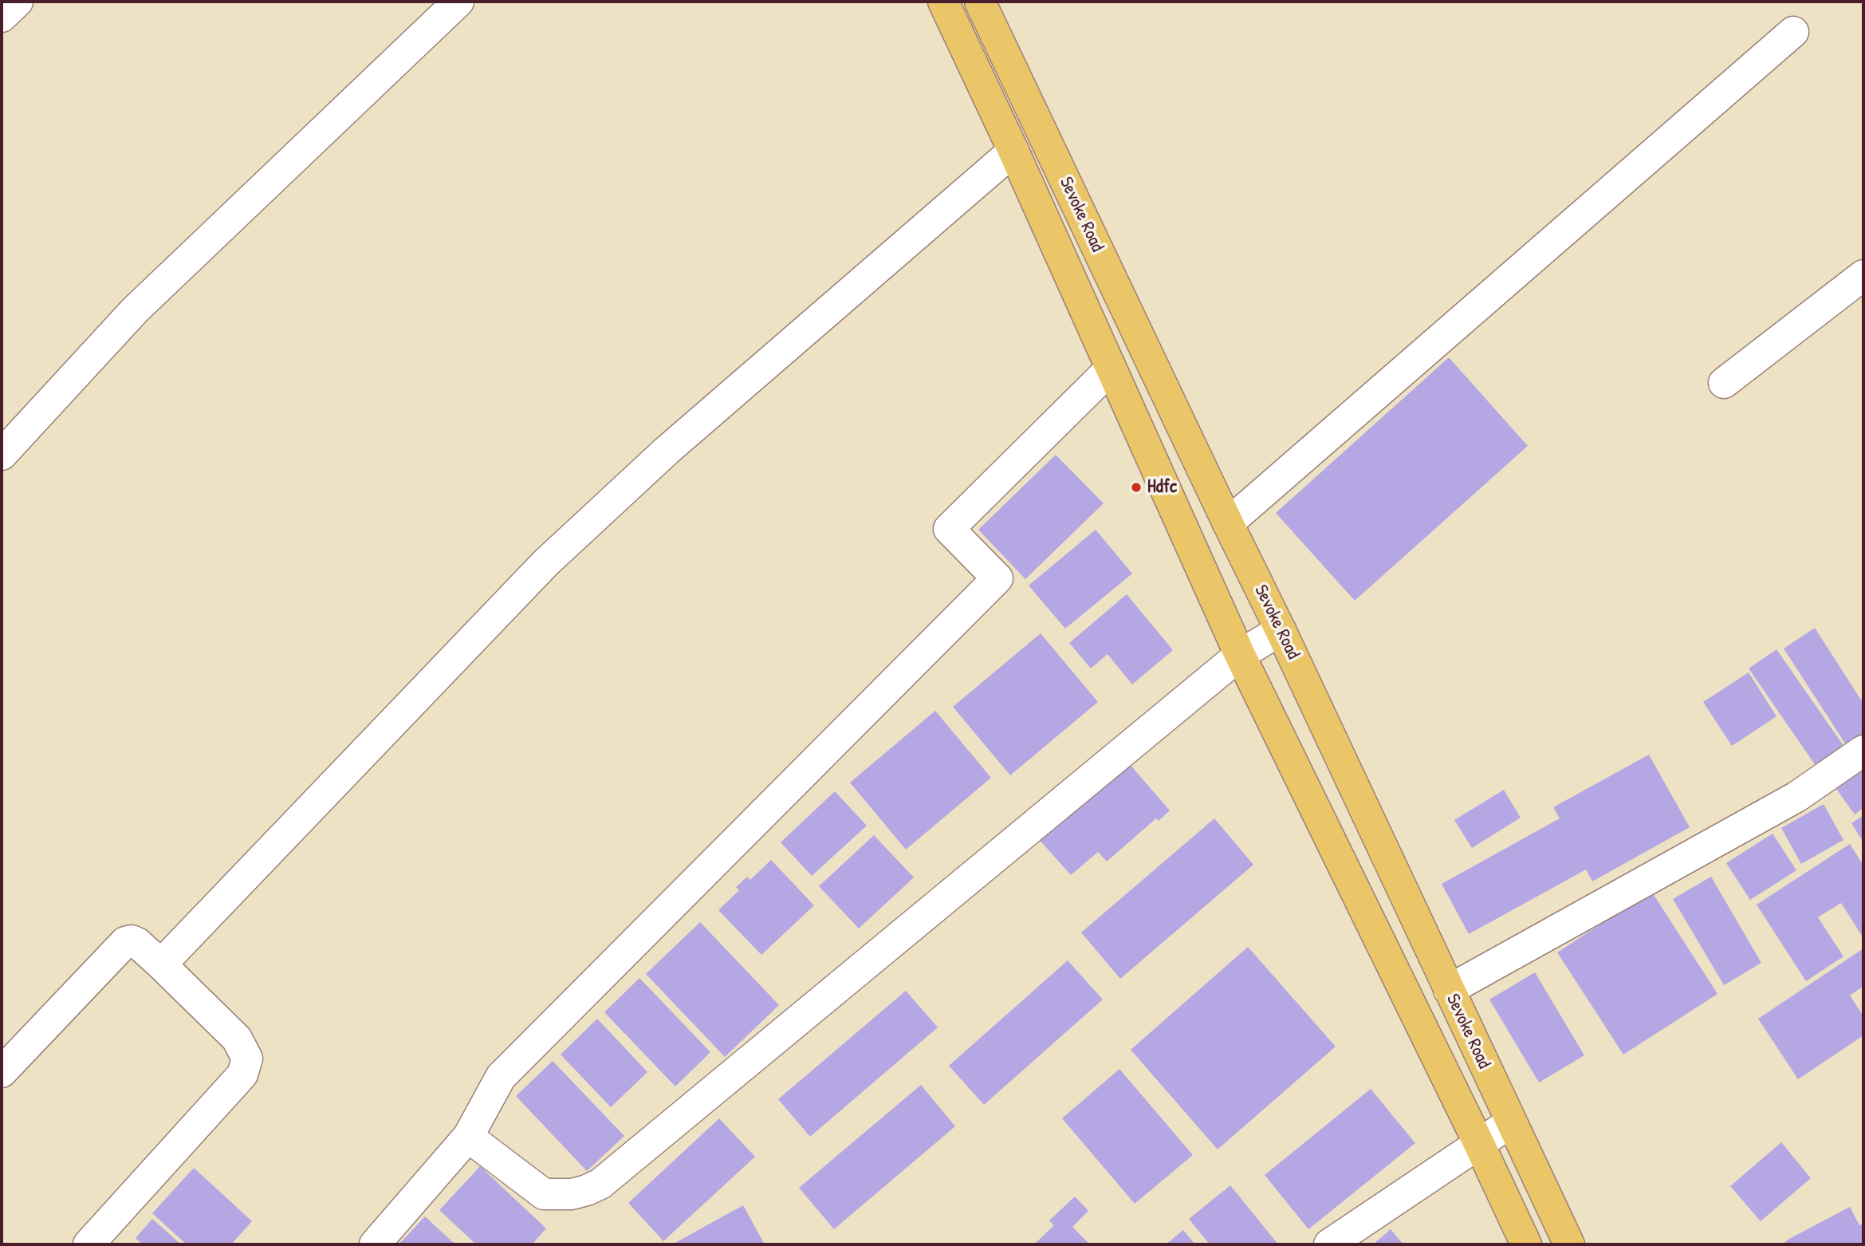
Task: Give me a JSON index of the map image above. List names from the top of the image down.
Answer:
{
  "streets": {
    "main road": ["Sevoke Road"]
  },
  "places": ["Hdfc"]
}
